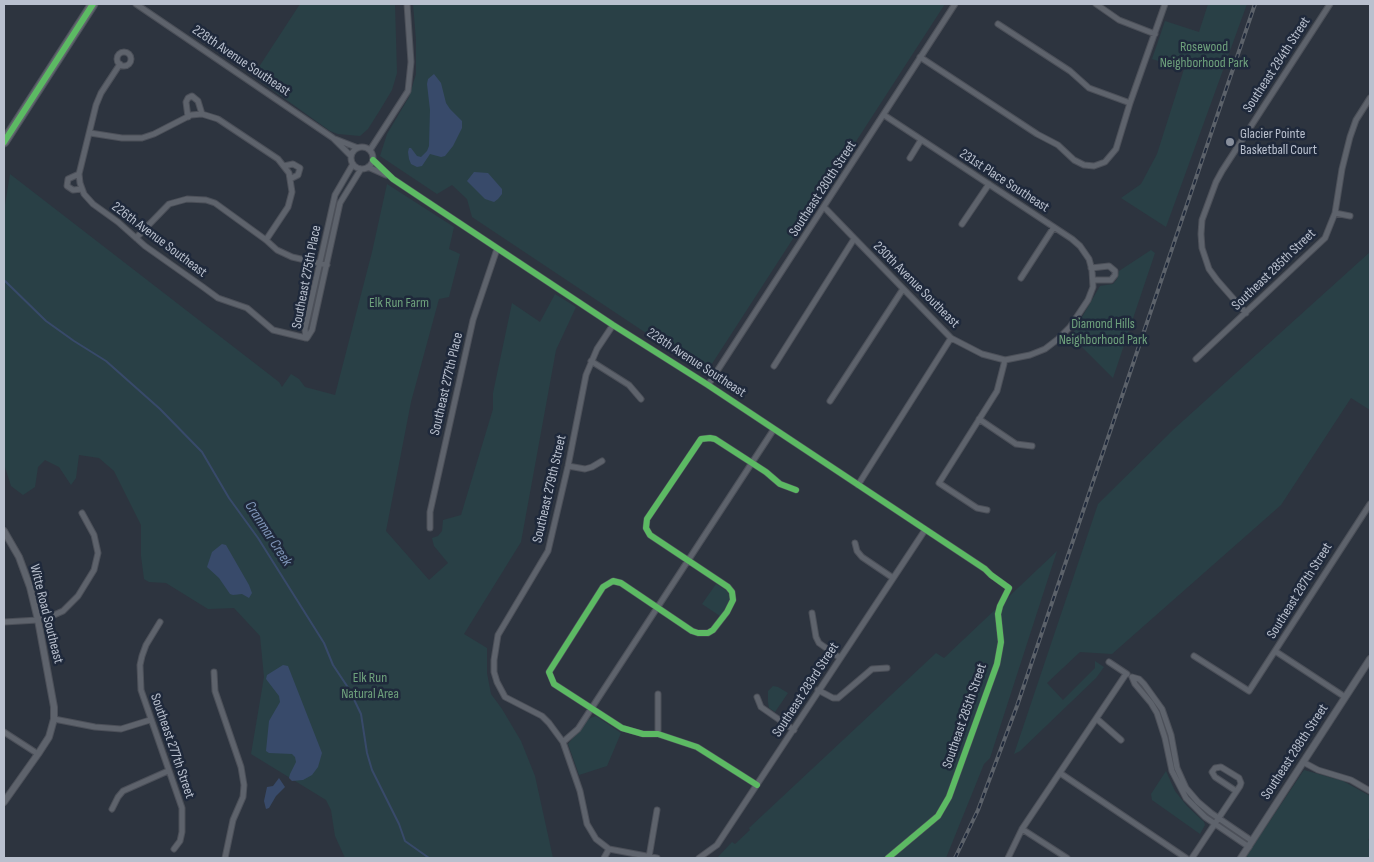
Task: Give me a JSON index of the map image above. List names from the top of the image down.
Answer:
{
  "streets": {
    "street": [
      "228th Avenue Southeast",
      "Southeast 284th Street",
      "231st Place Southeast",
      "Southeast 280th Street",
      "226th Avenue Southeast",
      "Southeast 285th Street",
      "Southeast 275th Place",
      "230th Avenue Southeast",
      "Southeast 277th Place",
      "Southeast 279th Street",
      "Southeast 287th Street",
      "Witte Road Southeast",
      "Southeast 283rd Street",
      "Southeast 277th Street",
      "Southeast 288th Street"
    ]
  },
  "crossings": [
    ["228th Avenue Southeast", "Southeast 280th Street"],
    ["228th Avenue Southeast", "Southeast 285th Street"],
    ["228th Avenue Southeast", "Southeast 275th Place"],
    ["228th Avenue Southeast", "Southeast 277th Place"],
    ["228th Avenue Southeast", "Southeast 279th Street"],
    ["228th Avenue Southeast", "Southeast 283rd Street"],
    ["Southeast 284th Street", "Southeast 285th Street"],
    ["231st Place Southeast", "Southeast 280th Street"],
    ["Southeast 280th Street", "230th Avenue Southeast"],
    ["226th Avenue Southeast", "Southeast 275th Place"]
  ],
  "water": ["Cranmar Creek"],
  "parks": [
    "Rosewood Neighborhood Park",
    "Elk Run Farm",
    "Diamond Hills Neighborhood Park",
    "Elk Run Natural Area"
  ],
  "places": ["Glacier Pointe Basketball Court"]
}
